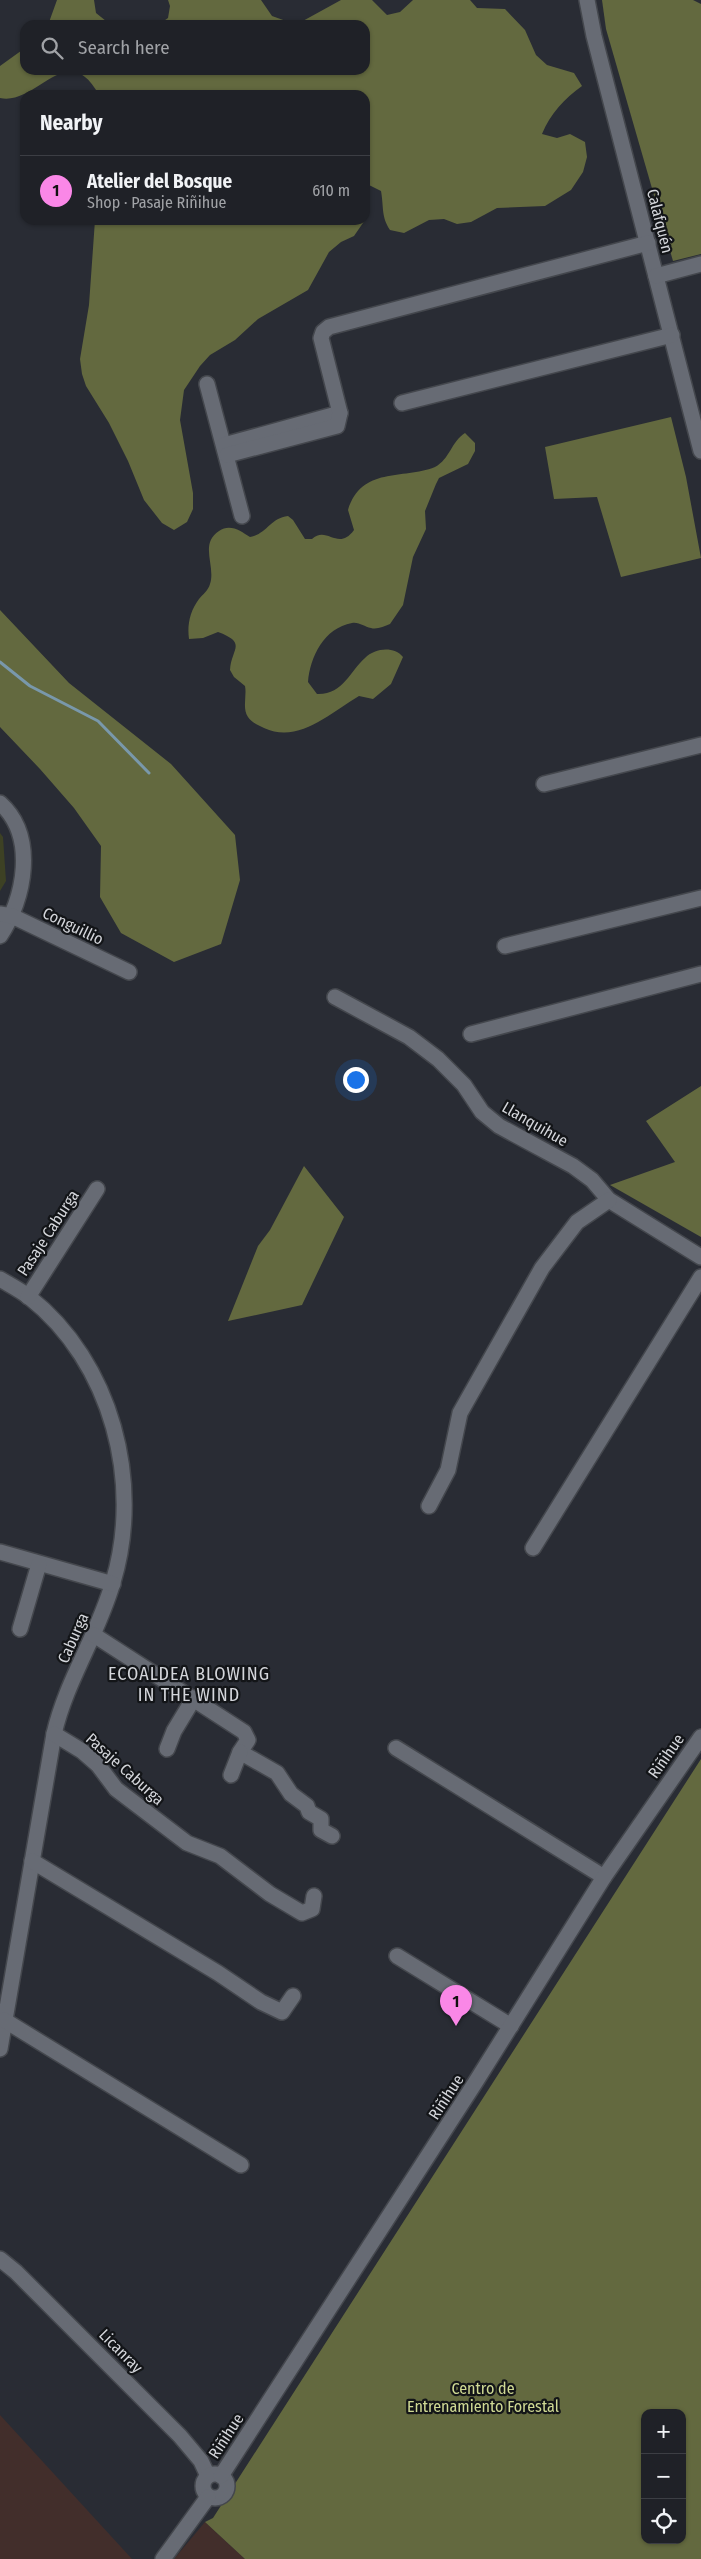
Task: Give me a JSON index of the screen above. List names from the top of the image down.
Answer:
{
  "streets": {
    "street": [
      "Calafquén",
      "Conguillio",
      "Llanquihue",
      "Pasaje Caburga",
      "Caburga",
      "Riñihue",
      "Licanray"
    ]
  },
  "crossings": [
    ["Pasaje Caburga", "Caburga"],
    ["Riñihue", "Licanray"]
  ],
  "districts": ["ECOALDEA BLOWING IN THE WIND"],
  "parks": ["Centro de Entrenamiento Forestal"],
  "page": {
    "search": "Search here",
    "heading": "Nearby",
    "list": [
      {
        "mark": "1",
        "name": "Atelier del Bosque",
        "note": "Shop · Pasaje Riñihue",
        "value": "610 m"
      }
    ],
    "pins": "1",
    "map_buttons": ["+", "−"]
  }
}
